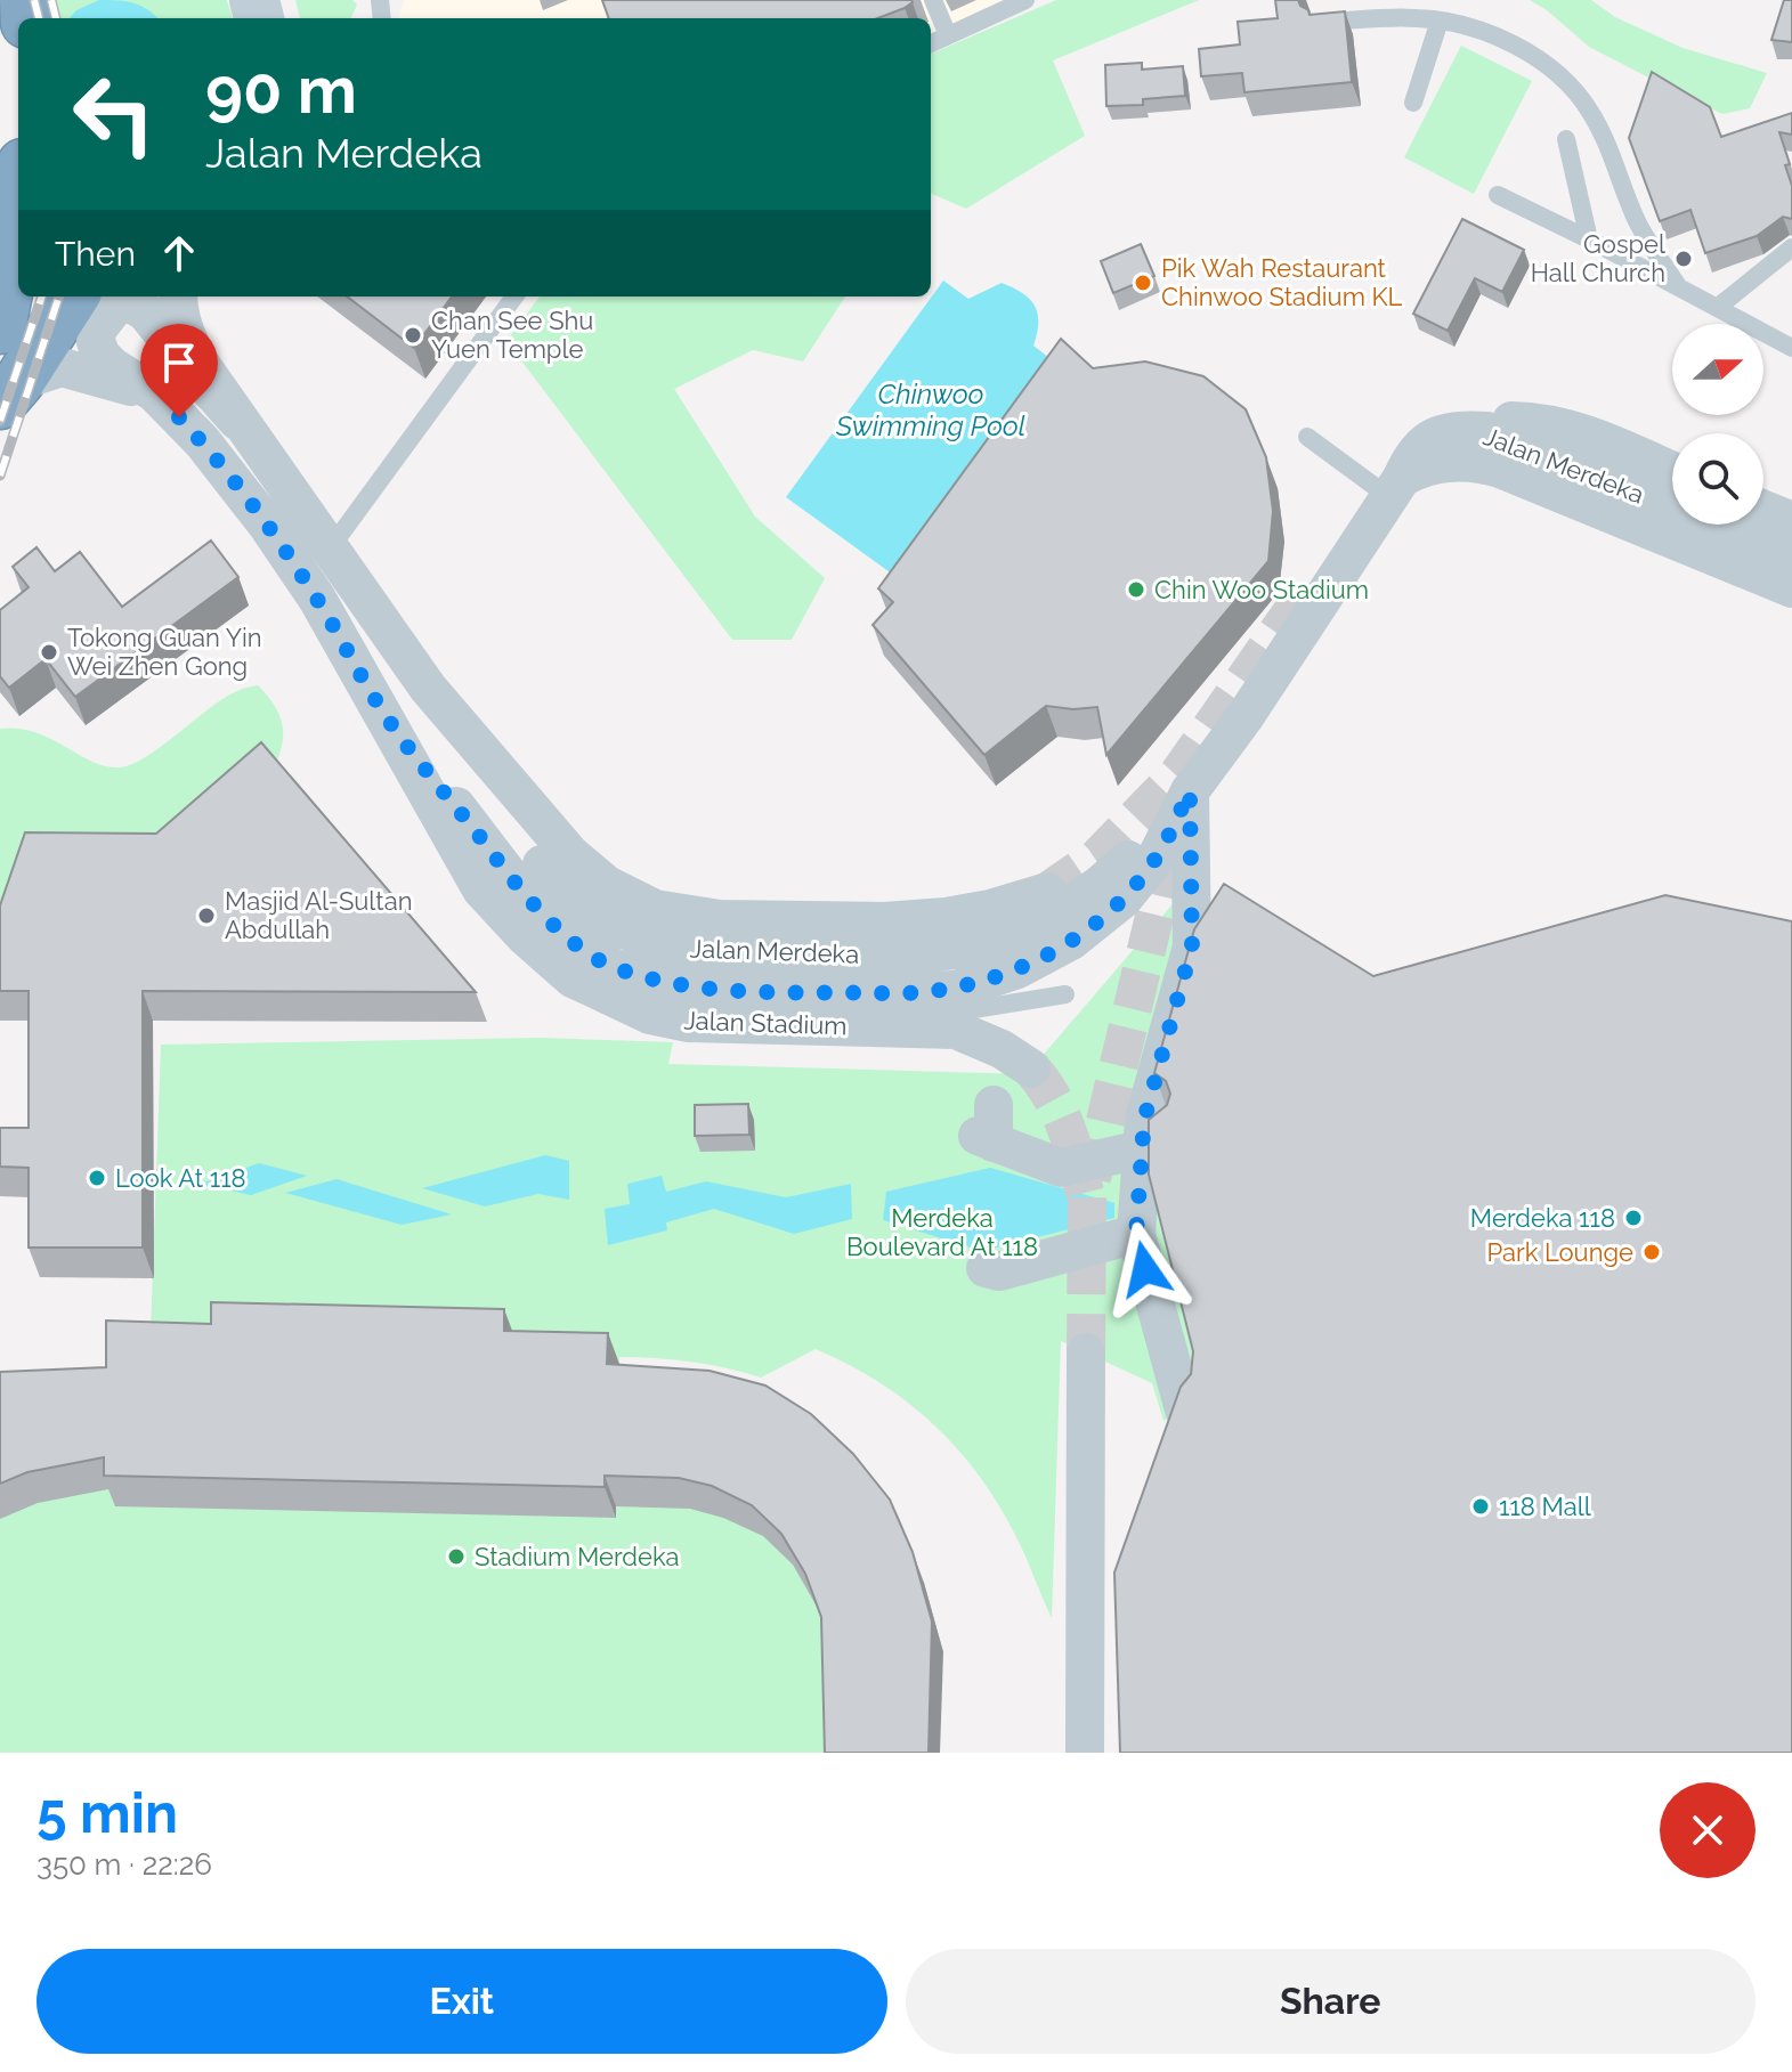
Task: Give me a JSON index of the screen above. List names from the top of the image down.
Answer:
{
  "streets": {
    "street": ["Jalan Merdeka", "Jalan Stadium"]
  },
  "crossings": [
    ["Jalan Merdeka", "Jalan Stadium"]
  ],
  "water": ["Chinwoo Swimming Pool"],
  "parks": ["Merdeka Boulevard At 118"],
  "places": [
    "Gospel Hall Church",
    "Pik Wah Restaurant Chinwoo Stadium KL",
    "Chan See Shu Yuen Temple",
    "Chin Woo Stadium",
    "Tokong Guan Yin Wei Zhen Gong",
    "Masjid Al-Sultan Abdullah",
    "Look At 118",
    "Merdeka 118",
    "Park Lounge",
    "118 Mall",
    "Stadium Merdeka"
  ],
  "north": "right",
  "page": {
    "turn": ["90 m", "Jalan Merdeka"],
    "then": "Then",
    "heading": ["5 min", "350 m · 22:26"],
    "buttons": ["Exit", "Share"]
  }
}
